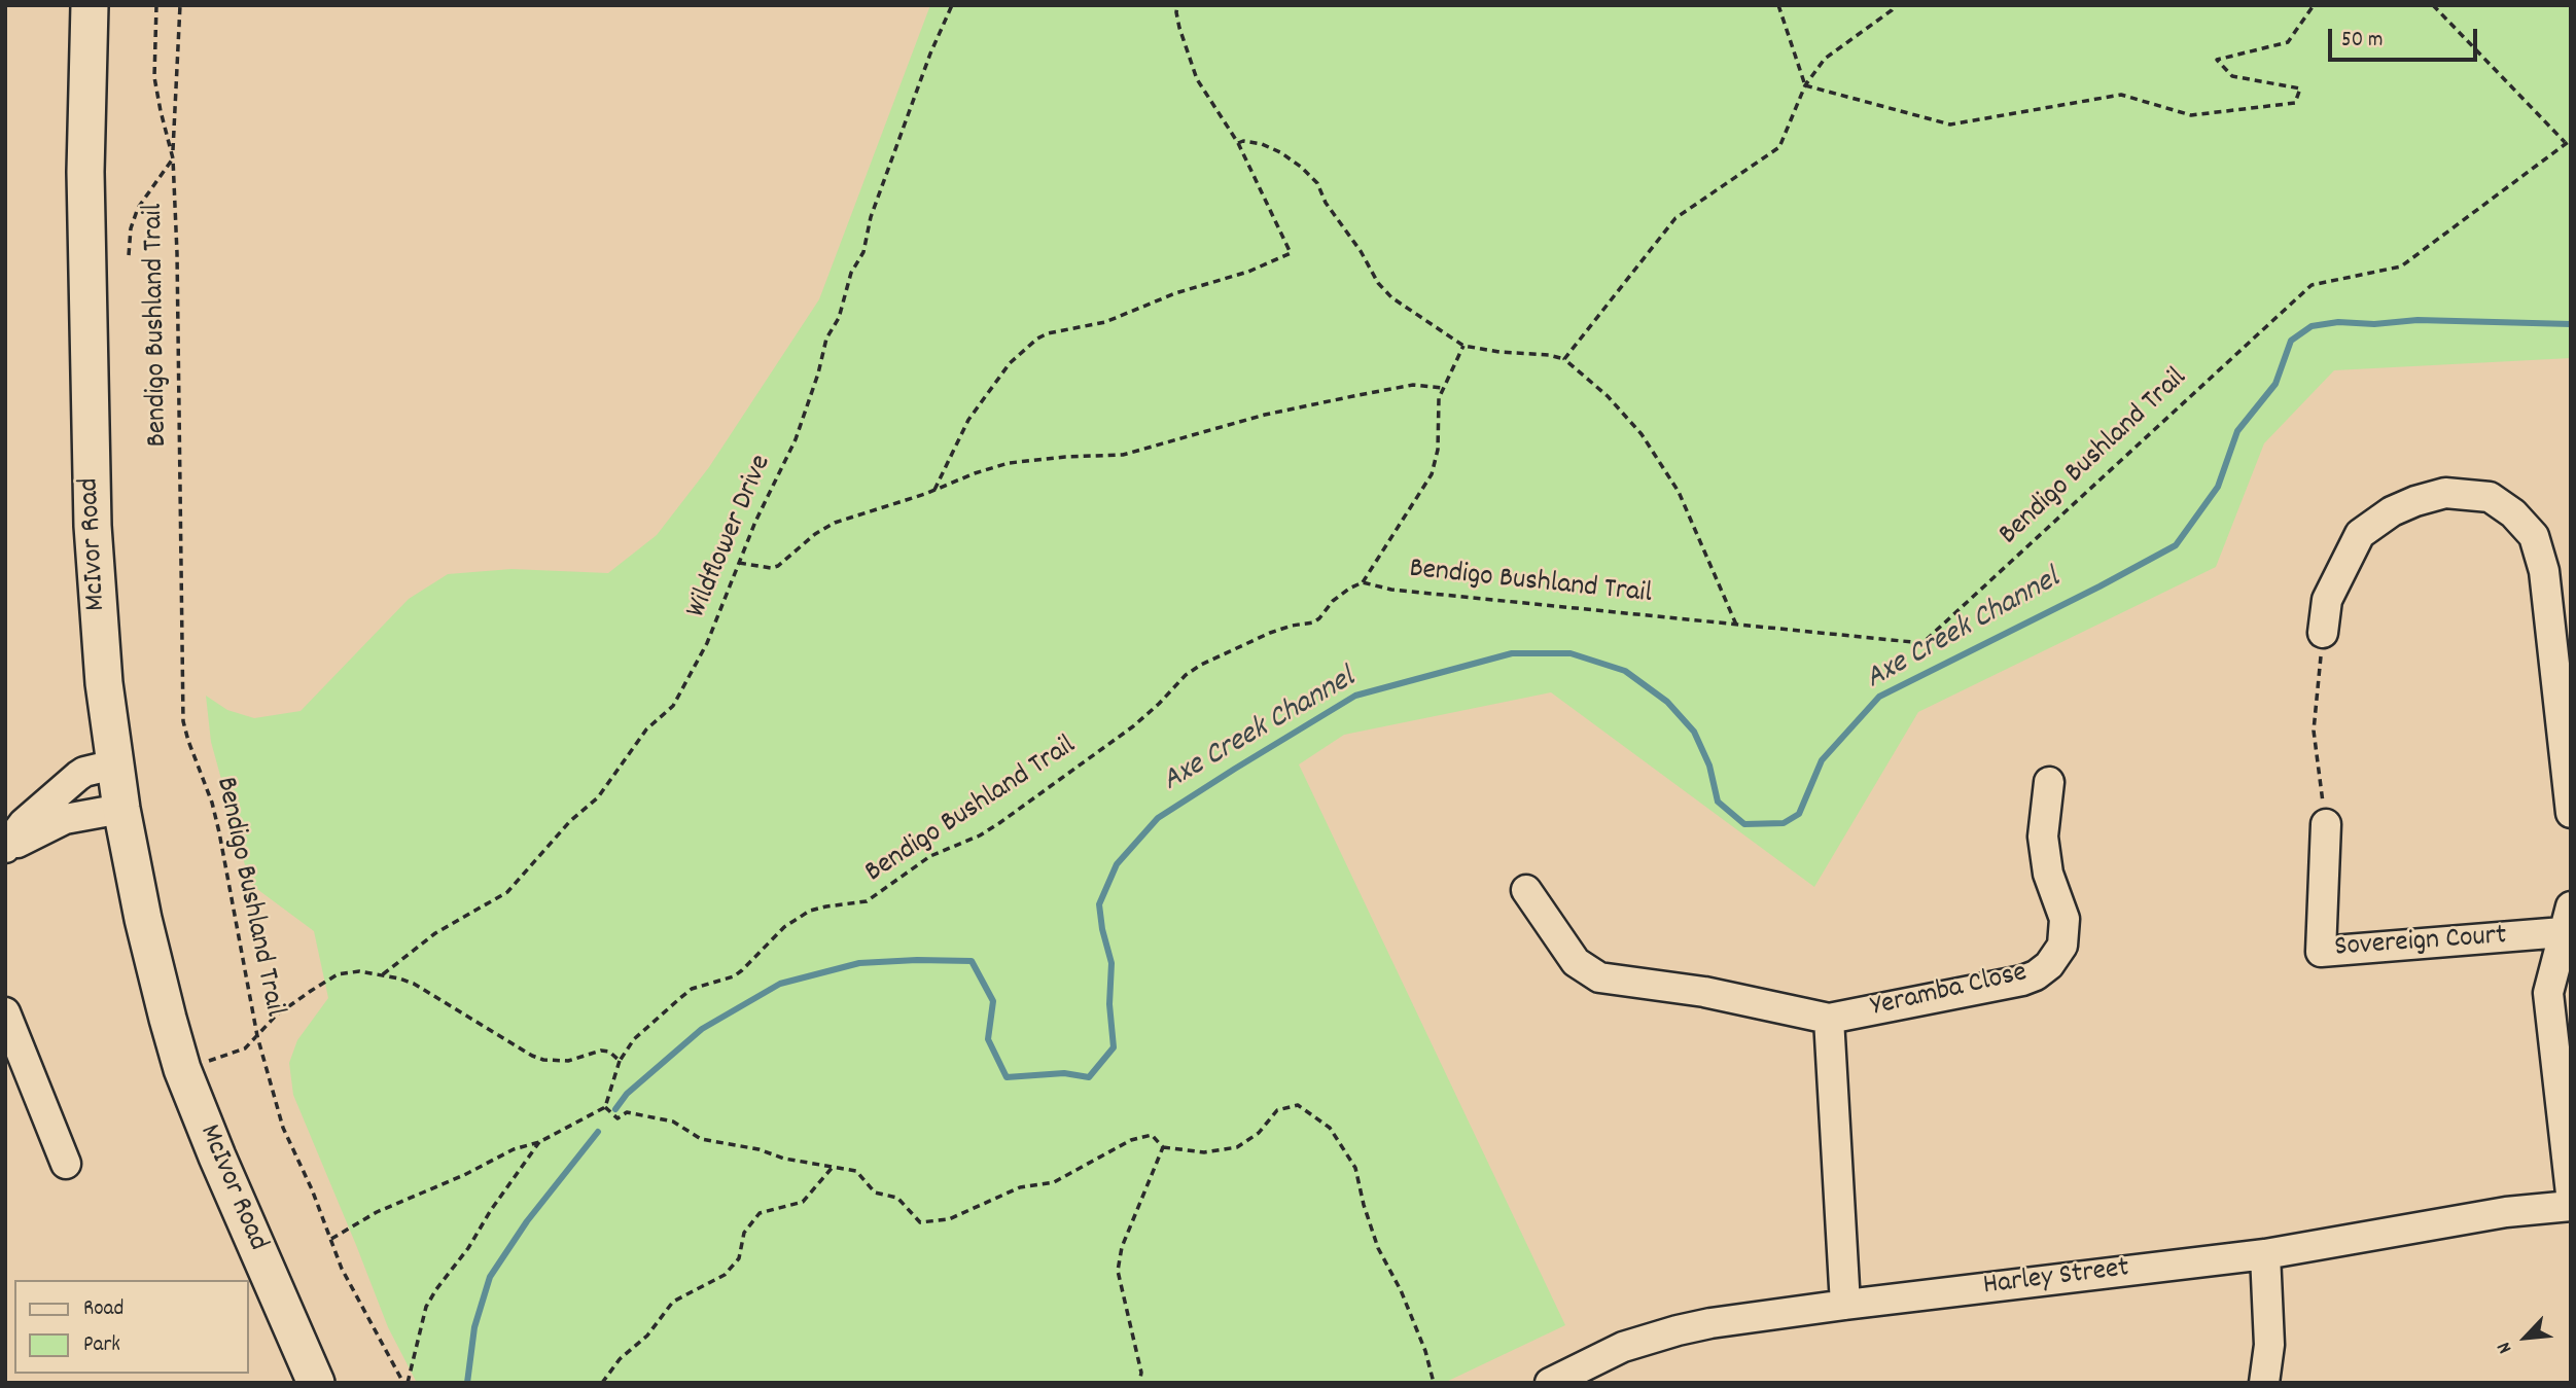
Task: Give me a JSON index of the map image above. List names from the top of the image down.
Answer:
{
  "streets": {
    "main road": ["McIvor Road"],
    "street": ["Sovereign Court", "Yeramba Close", "Harley Street"],
    "path": ["Bendigo Bushland Trail", "Wildflower Drive"]
  },
  "crossings": [
    ["Bendigo Bushland Trail", "Wildflower Drive"]
  ],
  "water": ["Axe Creek Channel"],
  "legend": ["Road", "Park"],
  "scale_bar": "50 m",
  "north": "bottom left"
}
